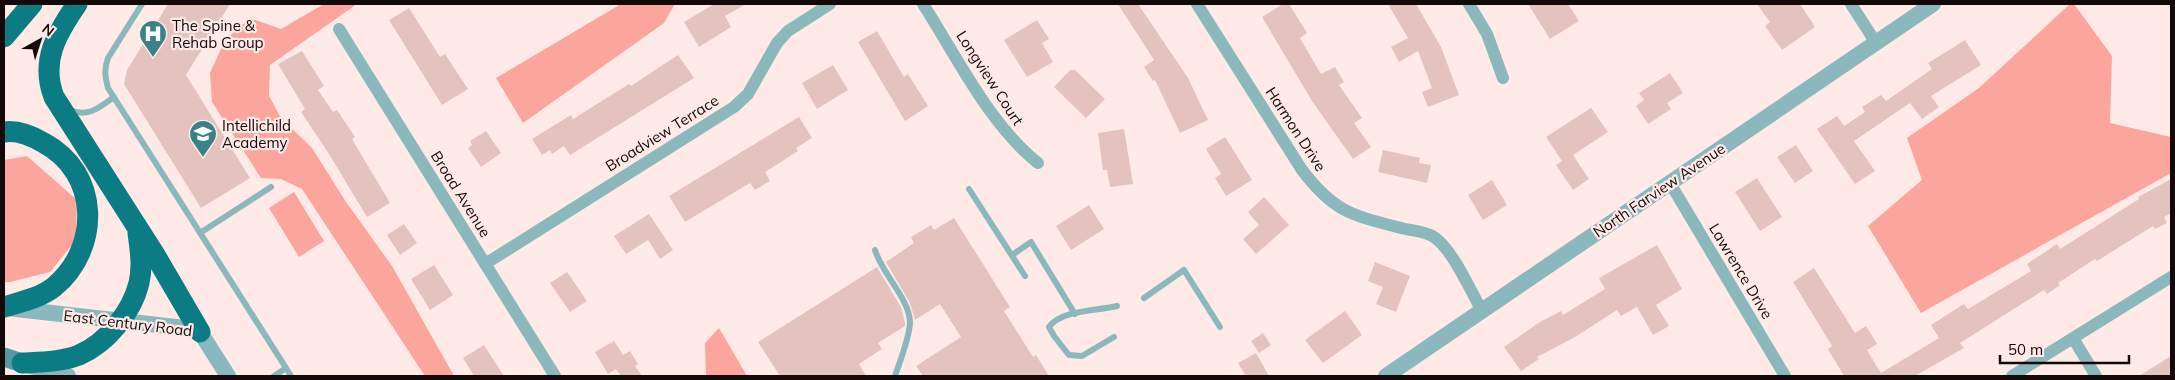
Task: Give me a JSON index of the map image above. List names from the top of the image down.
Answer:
{
  "streets": {
    "street": [
      "Longview Court",
      "Harmon Drive",
      "Broadview Terrace",
      "North Farview Avenue",
      "Broad Avenue",
      "Lawrence Drive",
      "East Century Road"
    ]
  },
  "crossings": [
    ["Harmon Drive", "North Farview Avenue"],
    ["Broadview Terrace", "Broad Avenue"],
    ["North Farview Avenue", "Lawrence Drive"]
  ],
  "places": {
    "hospital": ["The Spine & Rehab Group"],
    "school or university": ["Intellichild Academy"]
  },
  "scale_bar": "50 m",
  "north": "top right"
}
